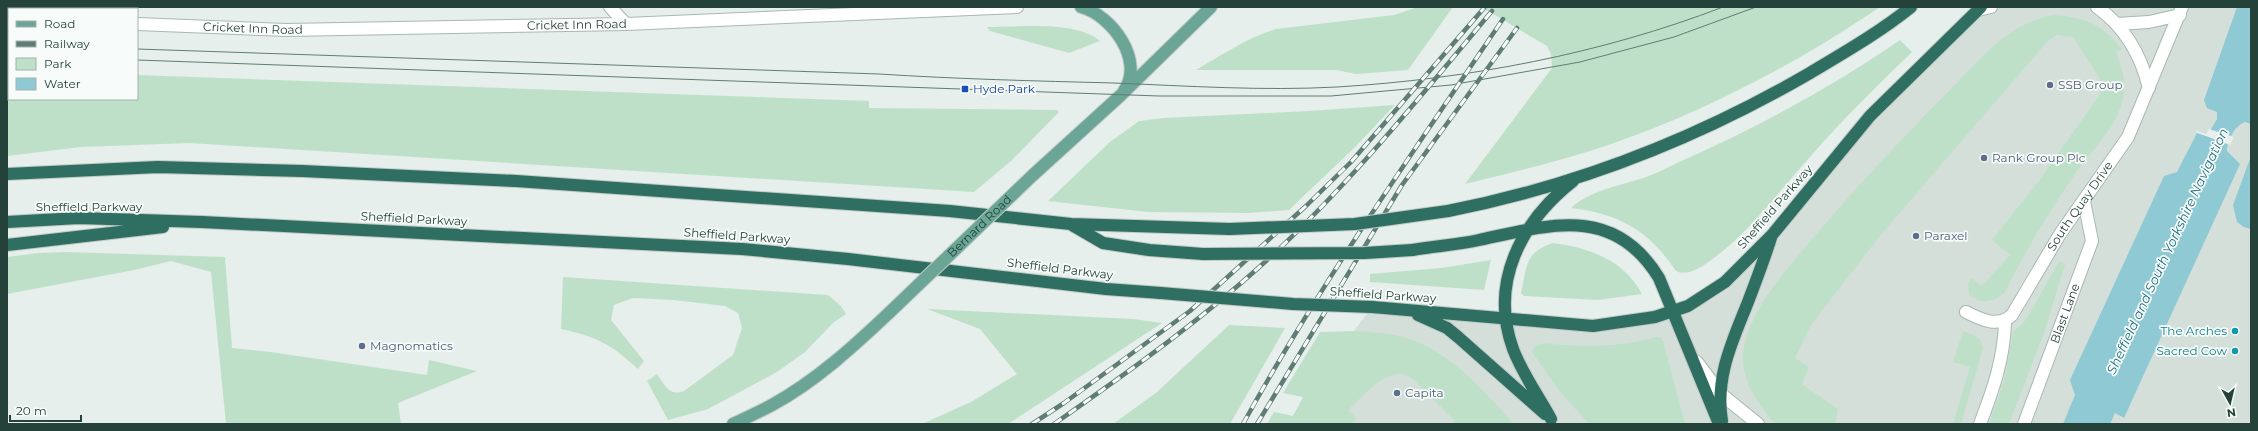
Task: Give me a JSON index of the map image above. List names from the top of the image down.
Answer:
{
  "streets": {
    "highway": ["Sheffield Parkway"],
    "main road": ["Bernard Road"],
    "street": ["Cricket Inn Road", "South Quay Drive", "Blast Lane"]
  },
  "crossings": [
    ["South Quay Drive", "Blast Lane"]
  ],
  "water": ["Sheffield and South Yorkshire Navigation"],
  "places": {
    "other": [
      "SSB Group",
      "Rank Group Plc",
      "Paraxel",
      "The Arches",
      "Magnomatics",
      "Sacred Cow",
      "Capita"
    ],
    "transit": ["Hyde Park"]
  },
  "legend": [
    "Road",
    "Railway",
    "Park",
    "Water"
  ],
  "scale_bar": "20 m",
  "north": "bottom"
}
